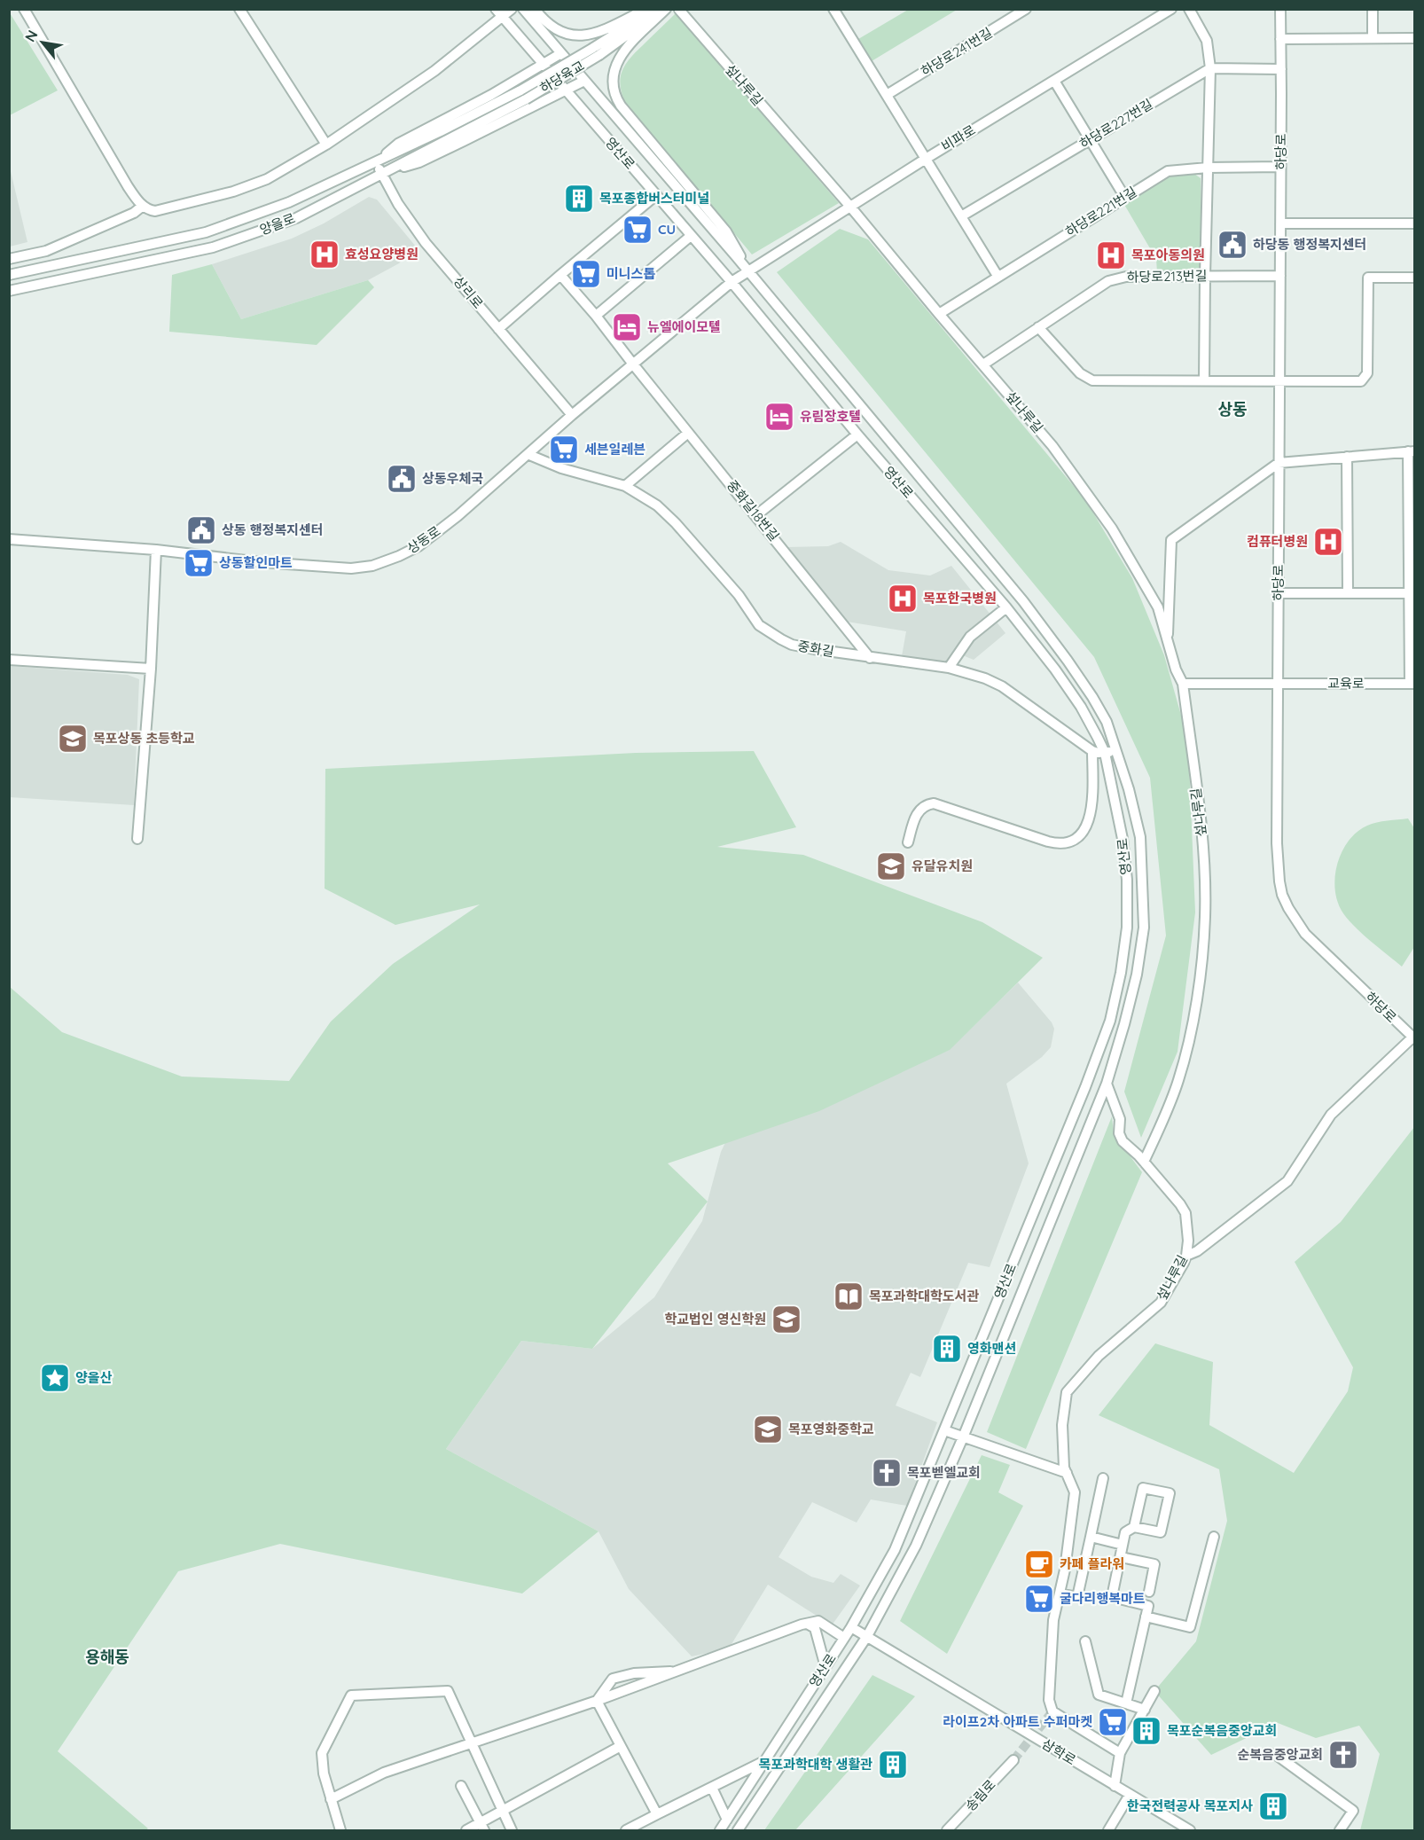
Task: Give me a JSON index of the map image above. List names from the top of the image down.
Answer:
{
  "streets": {
    "street": [
      "하당로241번길",
      "하당육교",
      "섶나루길",
      "하당로227번길",
      "비파로",
      "하당로",
      "영산로",
      "하당로221번길",
      "양을로",
      "하당로213번길",
      "상리로",
      "중화길18번길",
      "상동로",
      "중화길",
      "교육로",
      "삼학로",
      "송림로"
    ]
  },
  "crossings": [
    ["하당육교", "양을로"],
    ["섶나루길", "비파로"],
    ["섶나루길", "하당로221번길"],
    ["섶나루길", "하당로213번길"],
    ["섶나루길", "교육로"],
    ["비파로", "영산로"],
    ["비파로", "상동로"],
    ["하당로", "하당로221번길"],
    ["하당로", "하당로213번길"],
    ["하당로", "교육로"],
    ["영산로", "상동로"],
    ["영산로", "중화길"],
    ["영산로", "삼학로"],
    ["양을로", "상리로"],
    ["상리로", "상동로"],
    ["중화길18번길", "상동로"],
    ["중화길18번길", "중화길"],
    ["상동로", "중화길"]
  ],
  "districts": ["상동", "용해동"],
  "places": {
    "building": [
      "목포종합버스터미널",
      "영화맨션",
      "목포순복음중앙교회",
      "목포과학대학 생활관",
      "한국전력공사 목포지사"
    ],
    "supermarket": [
      "CU",
      "미니스톱",
      "세븐일레븐",
      "상동할인마트",
      "굴다리행복마트",
      "라이프2차 아파트 수퍼마켓"
    ],
    "public building": ["하당동 행정복지센터", "상동우체국", "상동 행정복지센터"],
    "hospital": [
      "효성요양병원",
      "목포아동의원",
      "컴퓨터병원",
      "목포한국병원"
    ],
    "hotel": ["뉴엘에이모텔", "유림장호텔"],
    "school or university": [
      "목포상동 초등학교",
      "유달유치원",
      "학교법인 영신학원",
      "목포영화중학교"
    ],
    "library": ["목포과학대학도서관"],
    "place": ["양을산"],
    "church": ["목포벧엘교회", "순복음중앙교회"],
    "cafe": ["카페 플라워"]
  },
  "north": "top left"
}
